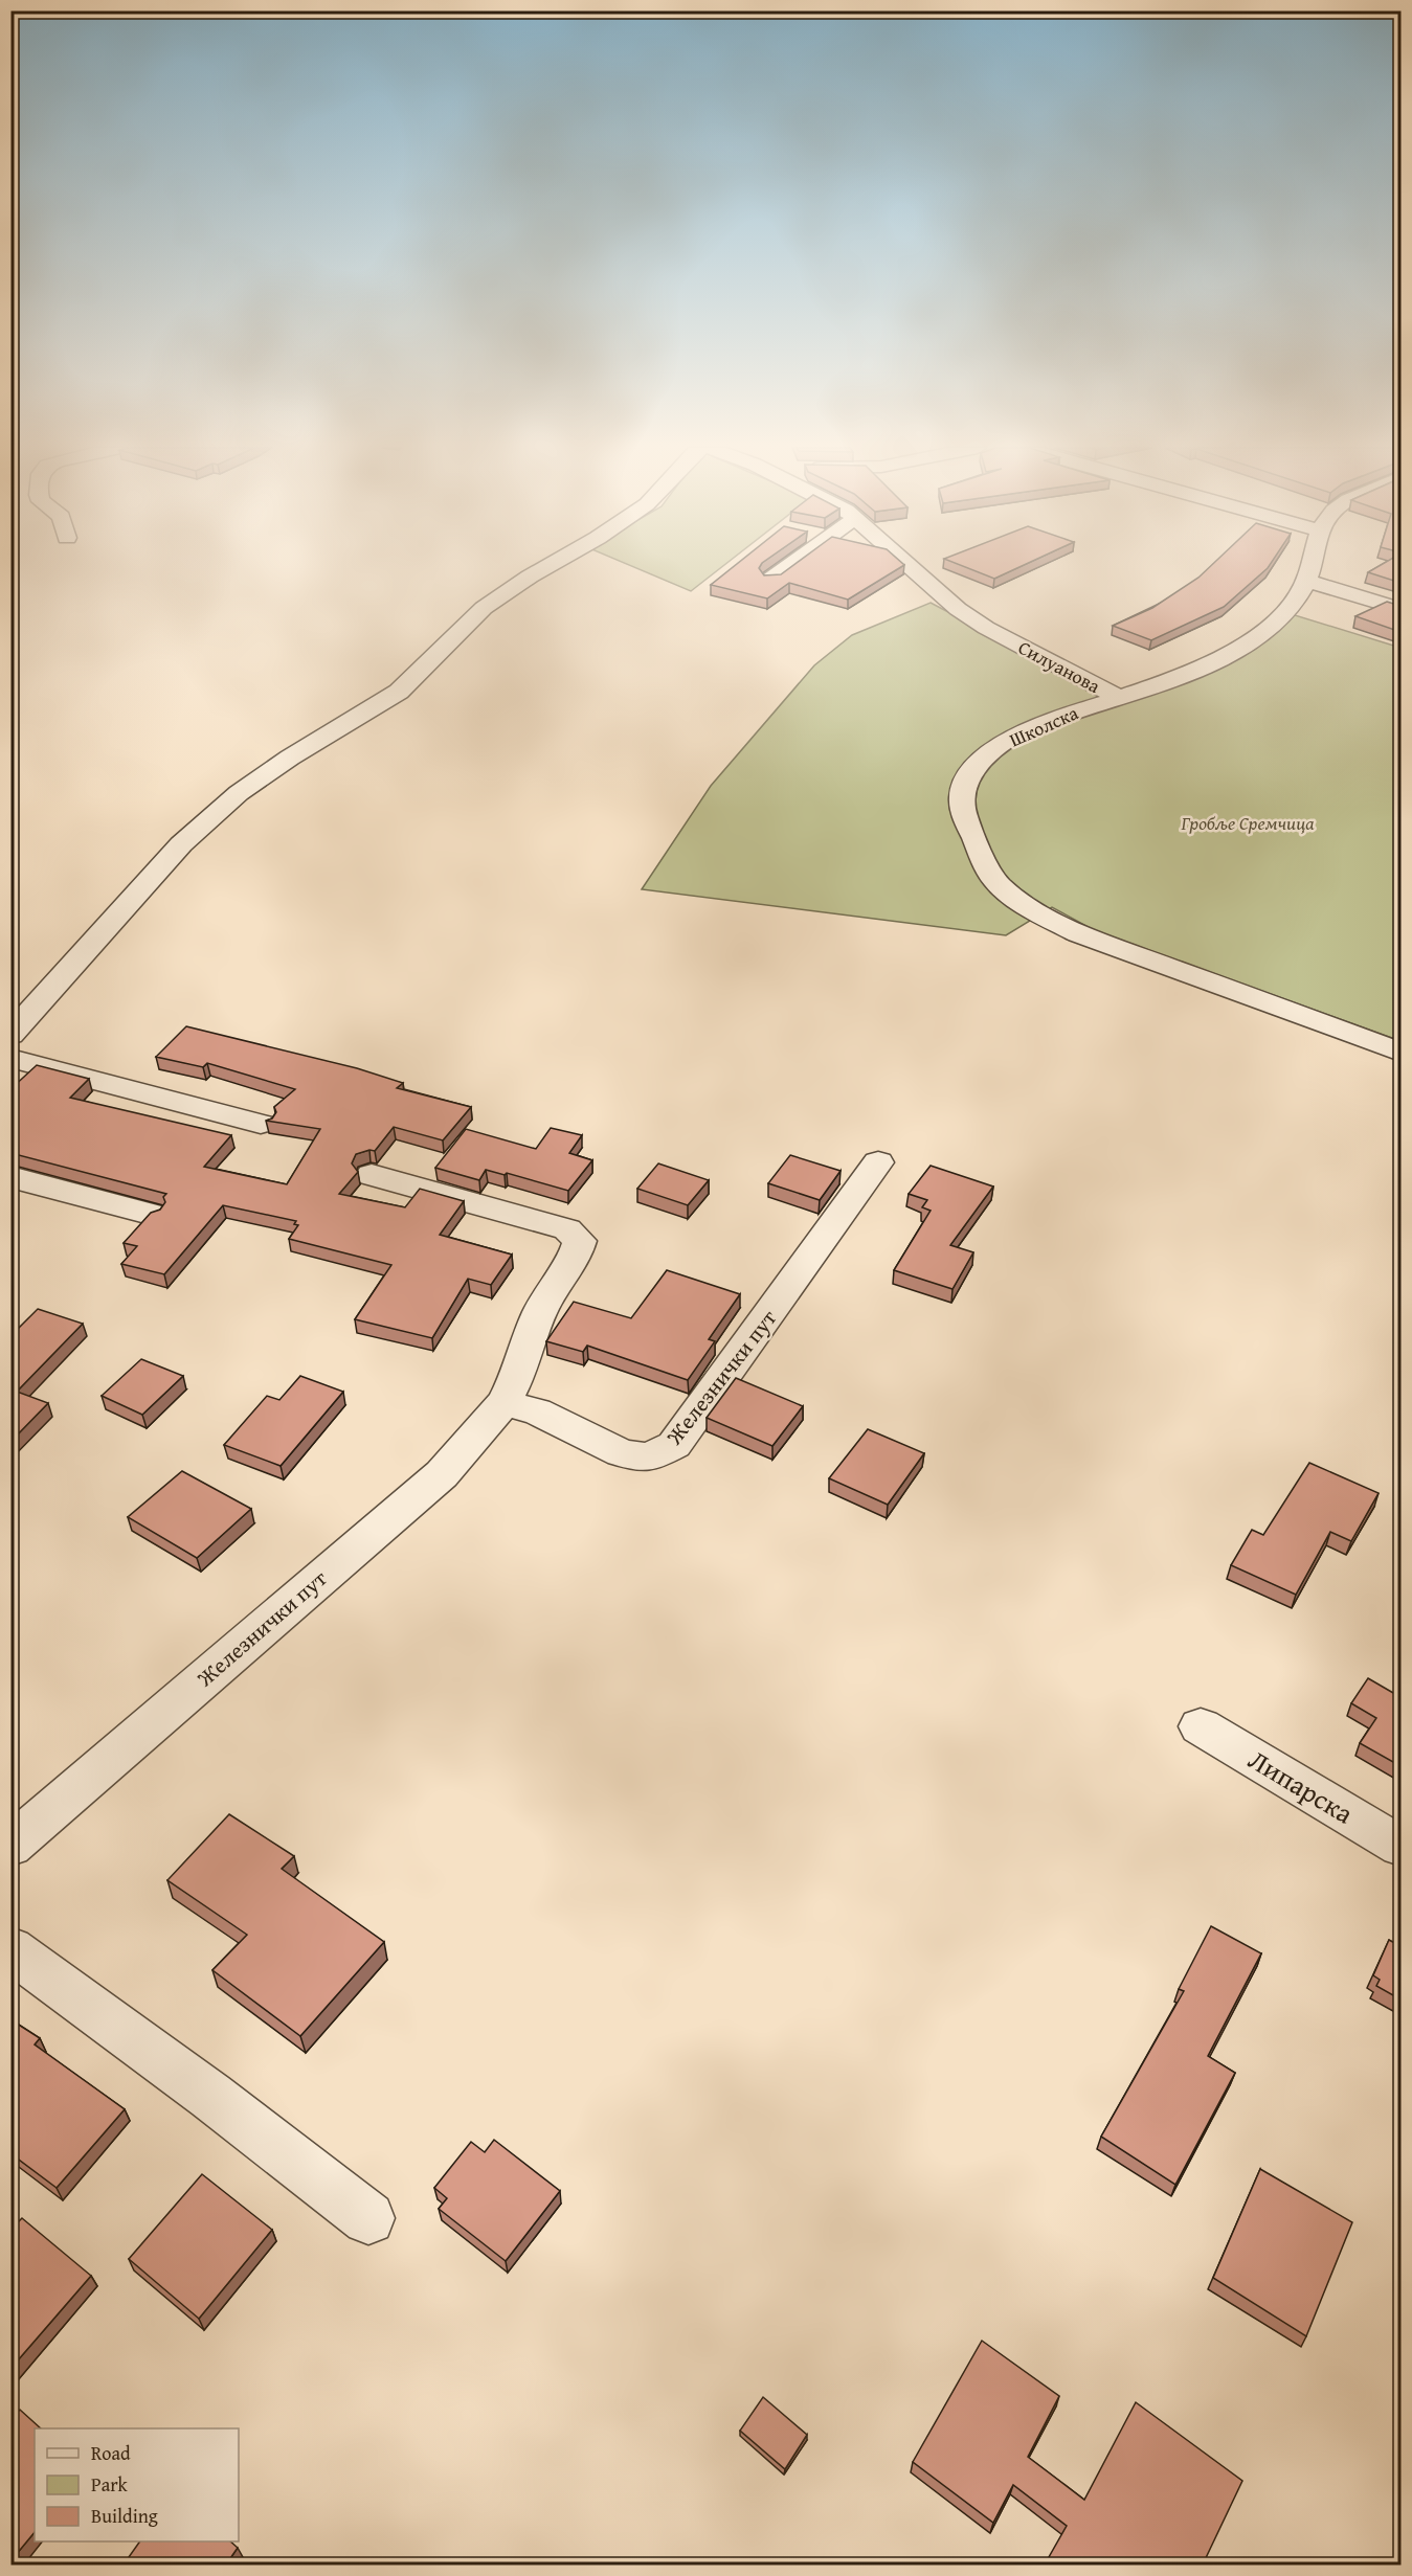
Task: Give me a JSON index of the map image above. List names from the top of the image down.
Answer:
{
  "streets": {
    "street": [
      "Силуанова",
      "Школска",
      "Железнички пут",
      "Липарска"
    ]
  },
  "crossings": [
    ["Силуанова", "Школска"]
  ],
  "parks": ["Гробље Сремчица"],
  "legend": ["Road", "Park", "Building"]
}
